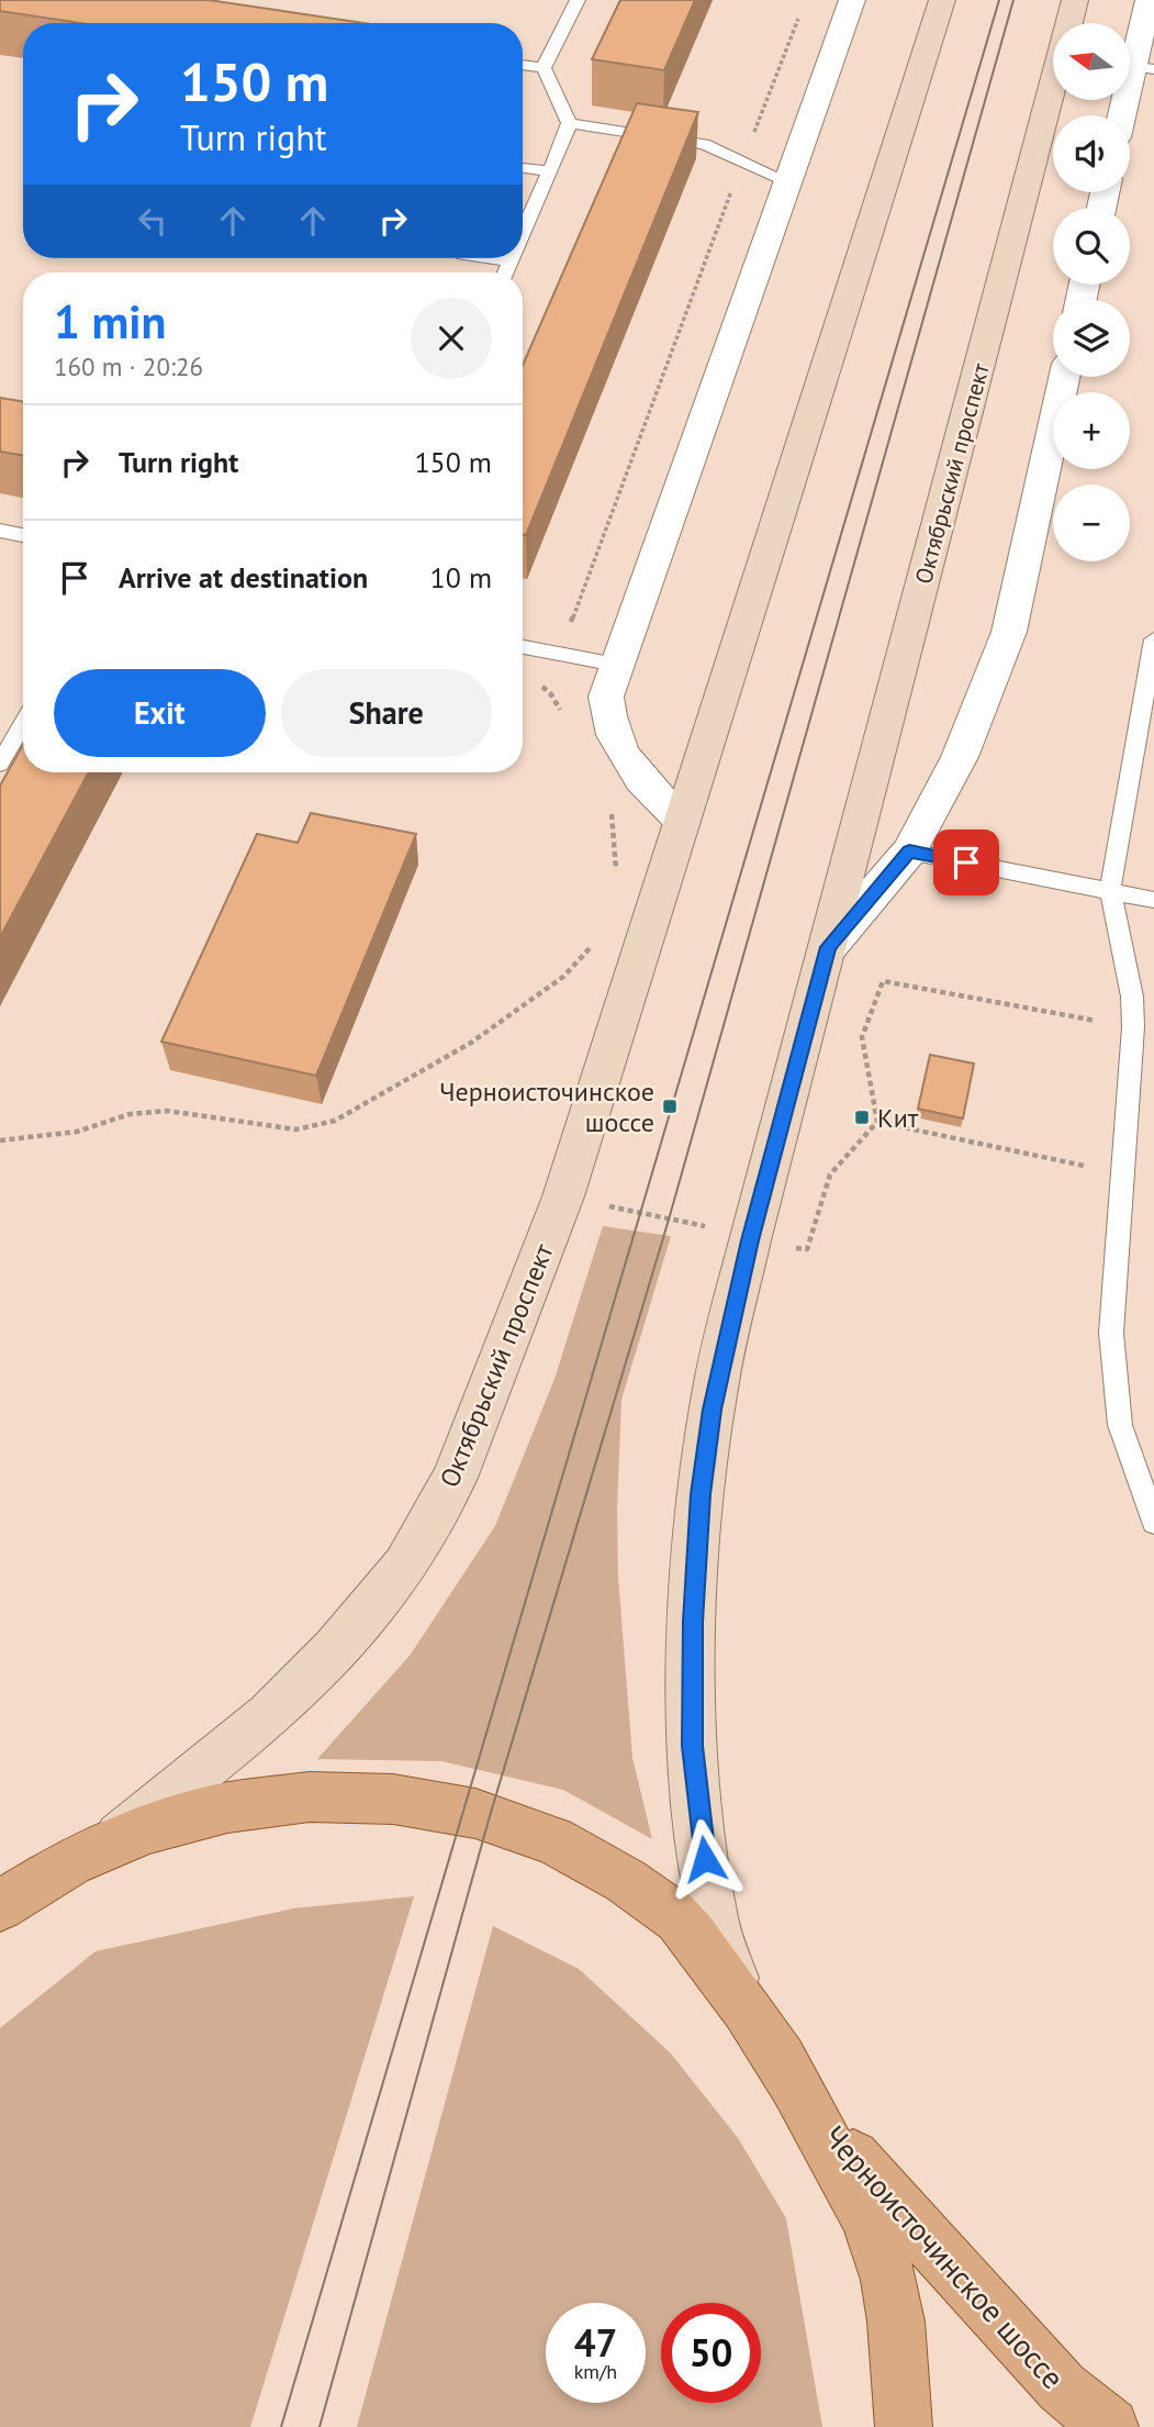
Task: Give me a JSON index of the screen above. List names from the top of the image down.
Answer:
{
  "streets": {
    "main road": ["Октябрьский проспект", "Черноисточинское шоссе"]
  },
  "crossings": [
    ["Октябрьский проспект", "Черноисточинское шоссе"]
  ],
  "places": {
    "transit": ["Черноисточинское шоссе", "Кит"]
  },
  "north": "left",
  "page": {
    "map_buttons": ["+", "−"],
    "turn": ["150 m", "Turn right"],
    "heading": ["1 min", "160 m · 20:26"],
    "list": [
      {
        "name": "Turn right",
        "value": "150 m"
      },
      {
        "name": "Arrive at destination",
        "value": "10 m"
      }
    ],
    "buttons": ["Exit", "Share"],
    "speed": "47 km/h",
    "limit": "50"
  }
}
